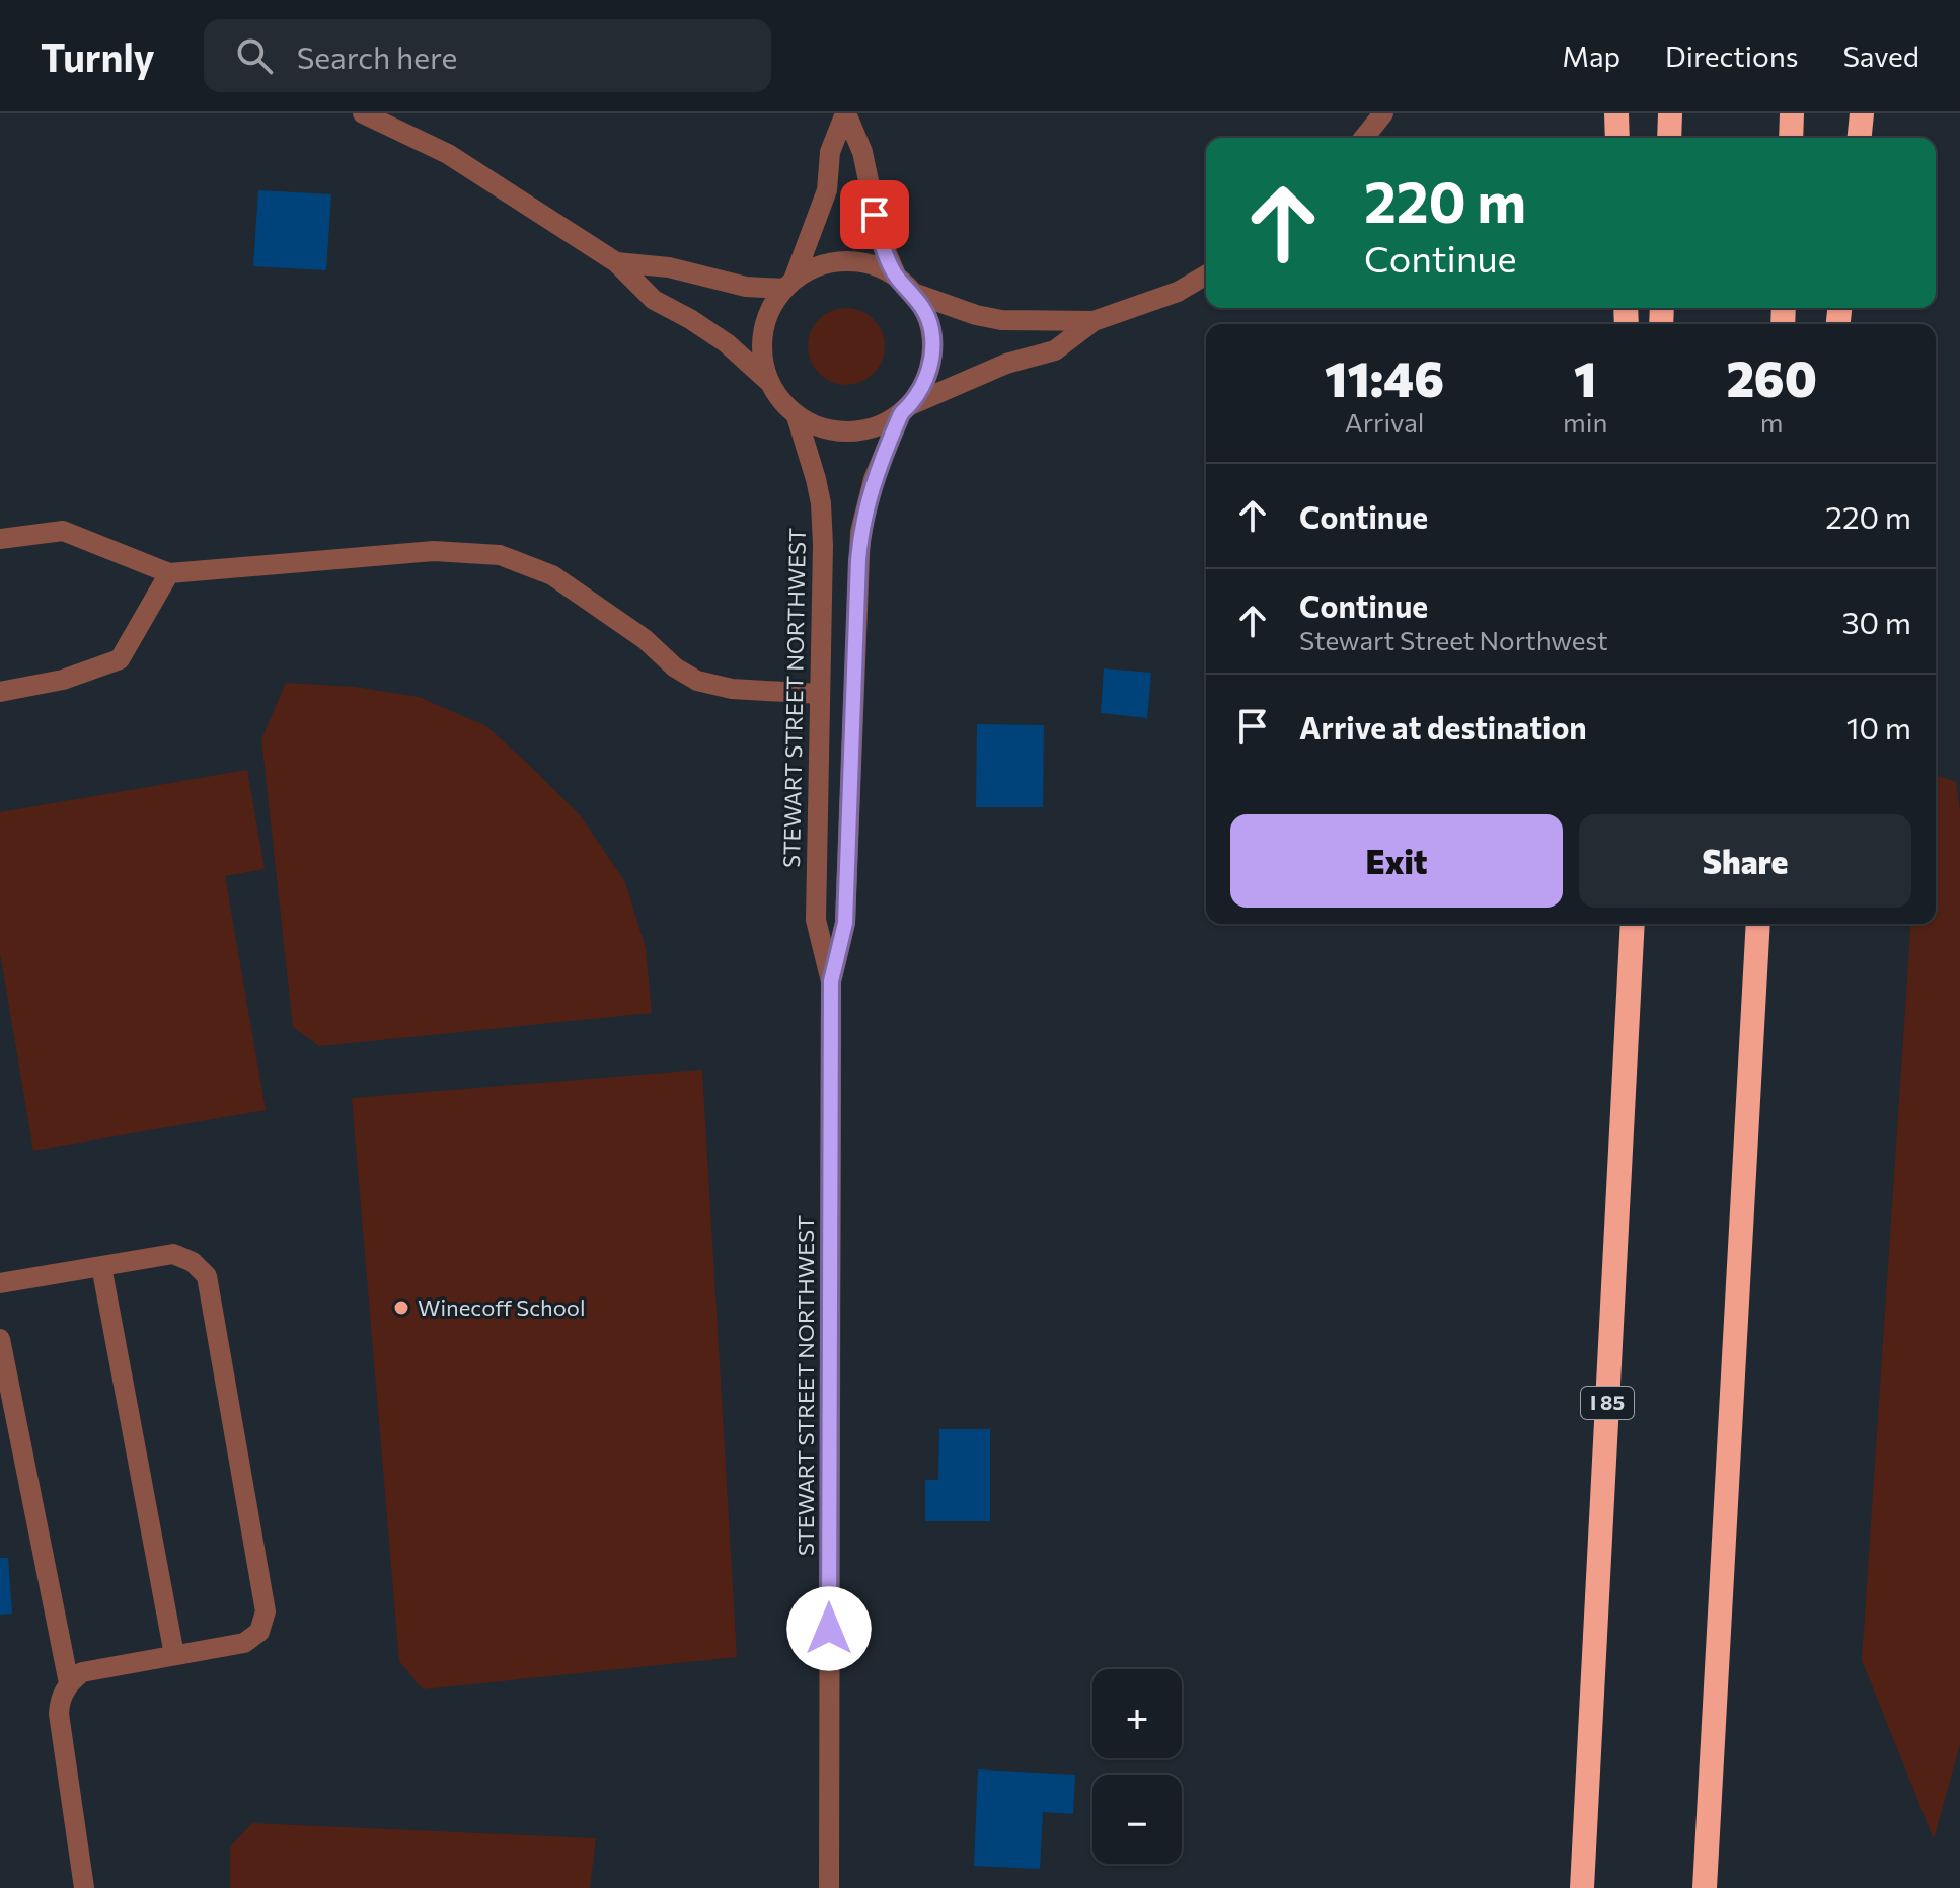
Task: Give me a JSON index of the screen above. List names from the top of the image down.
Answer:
{
  "streets": {
    "highway": ["I 85"],
    "street": ["STEWART STREET NORTHWEST"]
  },
  "places": ["Winecoff School"],
  "page": {
    "header": "Turnly",
    "search": "Search here",
    "nav": ["Map", "Directions", "Saved"],
    "turn": ["220 m", "Continue"],
    "eta": [
      "11:46",
      "Arrival",
      "1",
      "min",
      "260",
      "m"
    ],
    "list": [
      {
        "name": "Continue",
        "value": "220 m"
      },
      {
        "name": "Continue",
        "note": "Stewart Street Northwest",
        "value": "30 m"
      },
      {
        "name": "Arrive at destination",
        "value": "10 m"
      }
    ],
    "buttons": ["Exit", "Share"],
    "map_buttons": ["+", "−"]
  }
}
